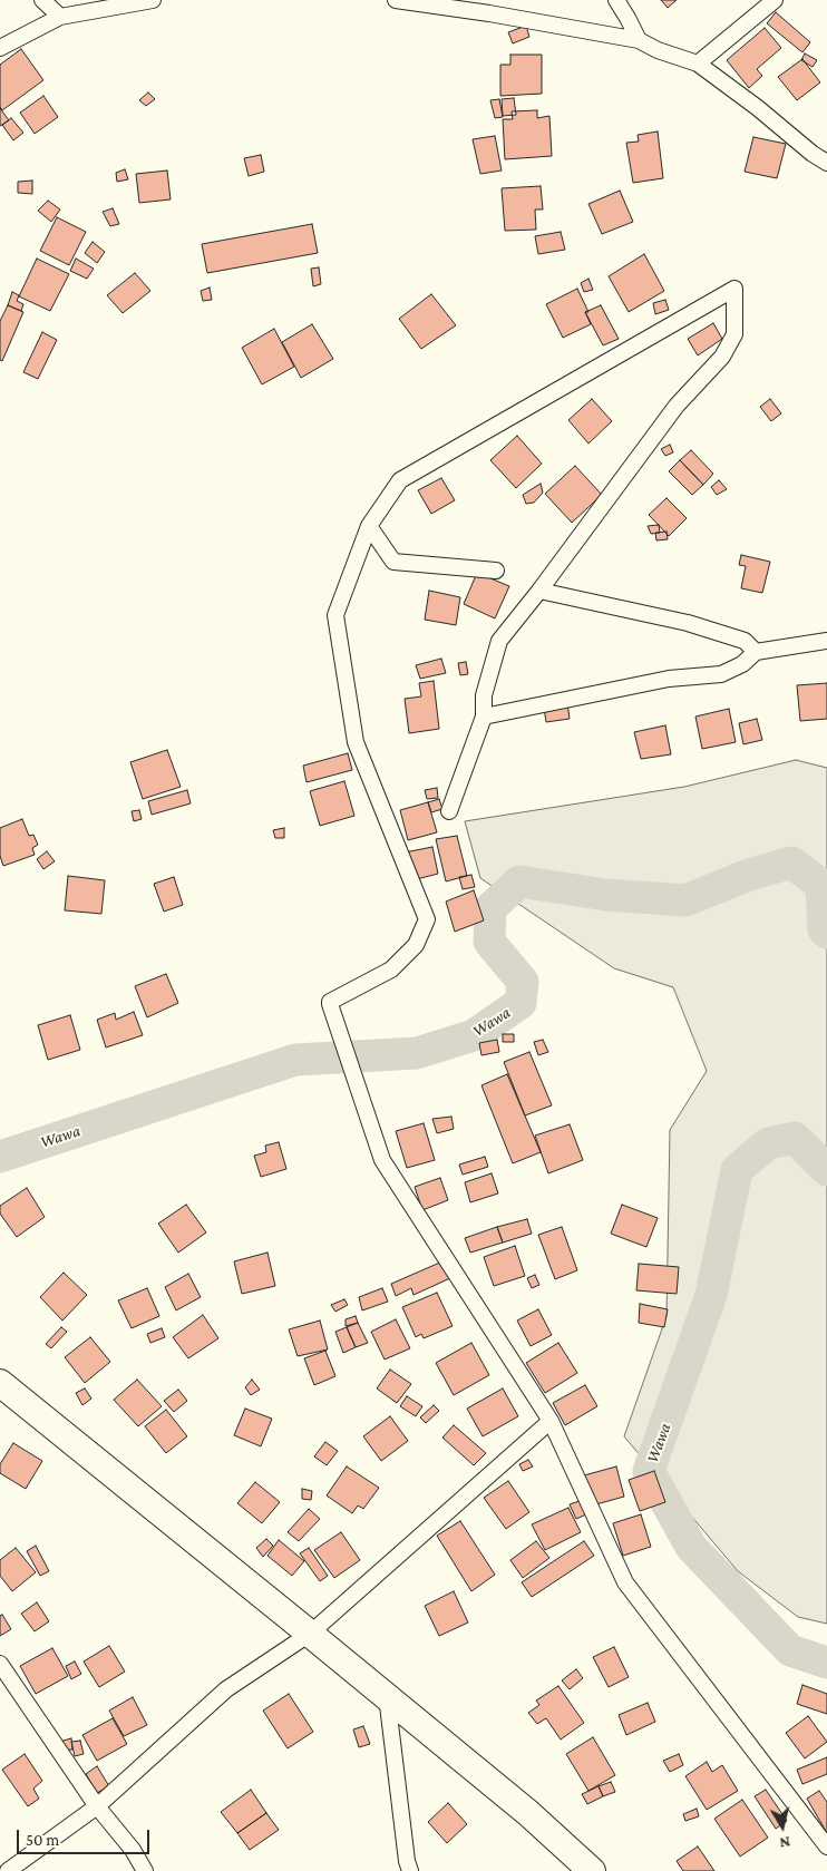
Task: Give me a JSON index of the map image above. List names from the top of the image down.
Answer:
{
  "water": ["Wawa"],
  "scale_bar": "50 m",
  "north": "bottom"
}
